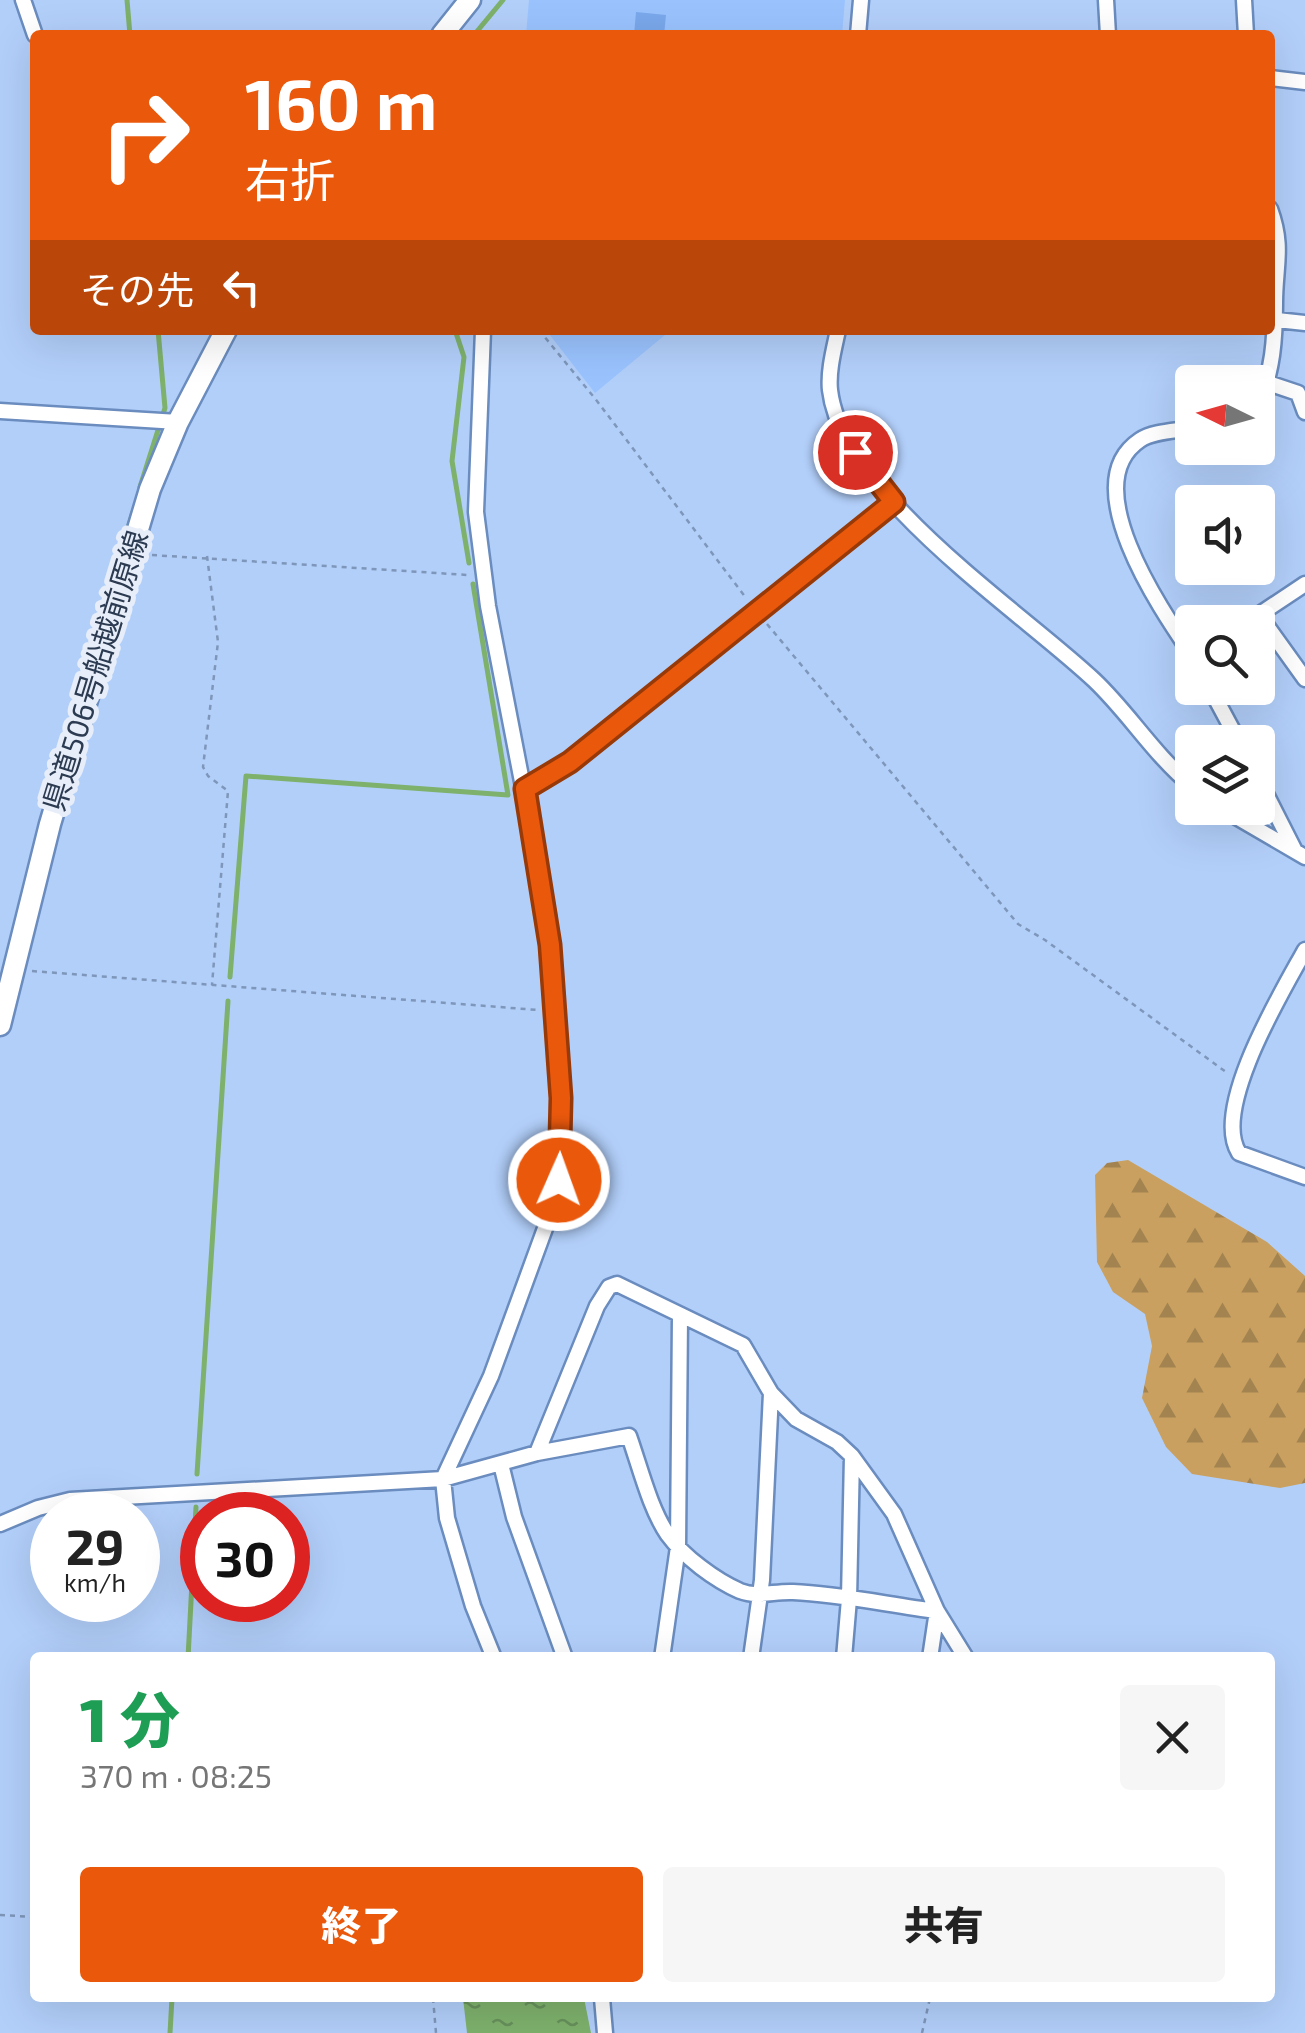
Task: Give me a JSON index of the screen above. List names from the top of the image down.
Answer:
{
  "streets": {
    "main road": ["県道506号船越前原線"]
  },
  "north": "left",
  "page": {
    "turn": ["160 m", "右折"],
    "then": "その先",
    "speed": "29 km/h",
    "limit": "30",
    "heading": ["1 分", "370 m · 08:25"],
    "buttons": ["終了", "共有"]
  }
}
